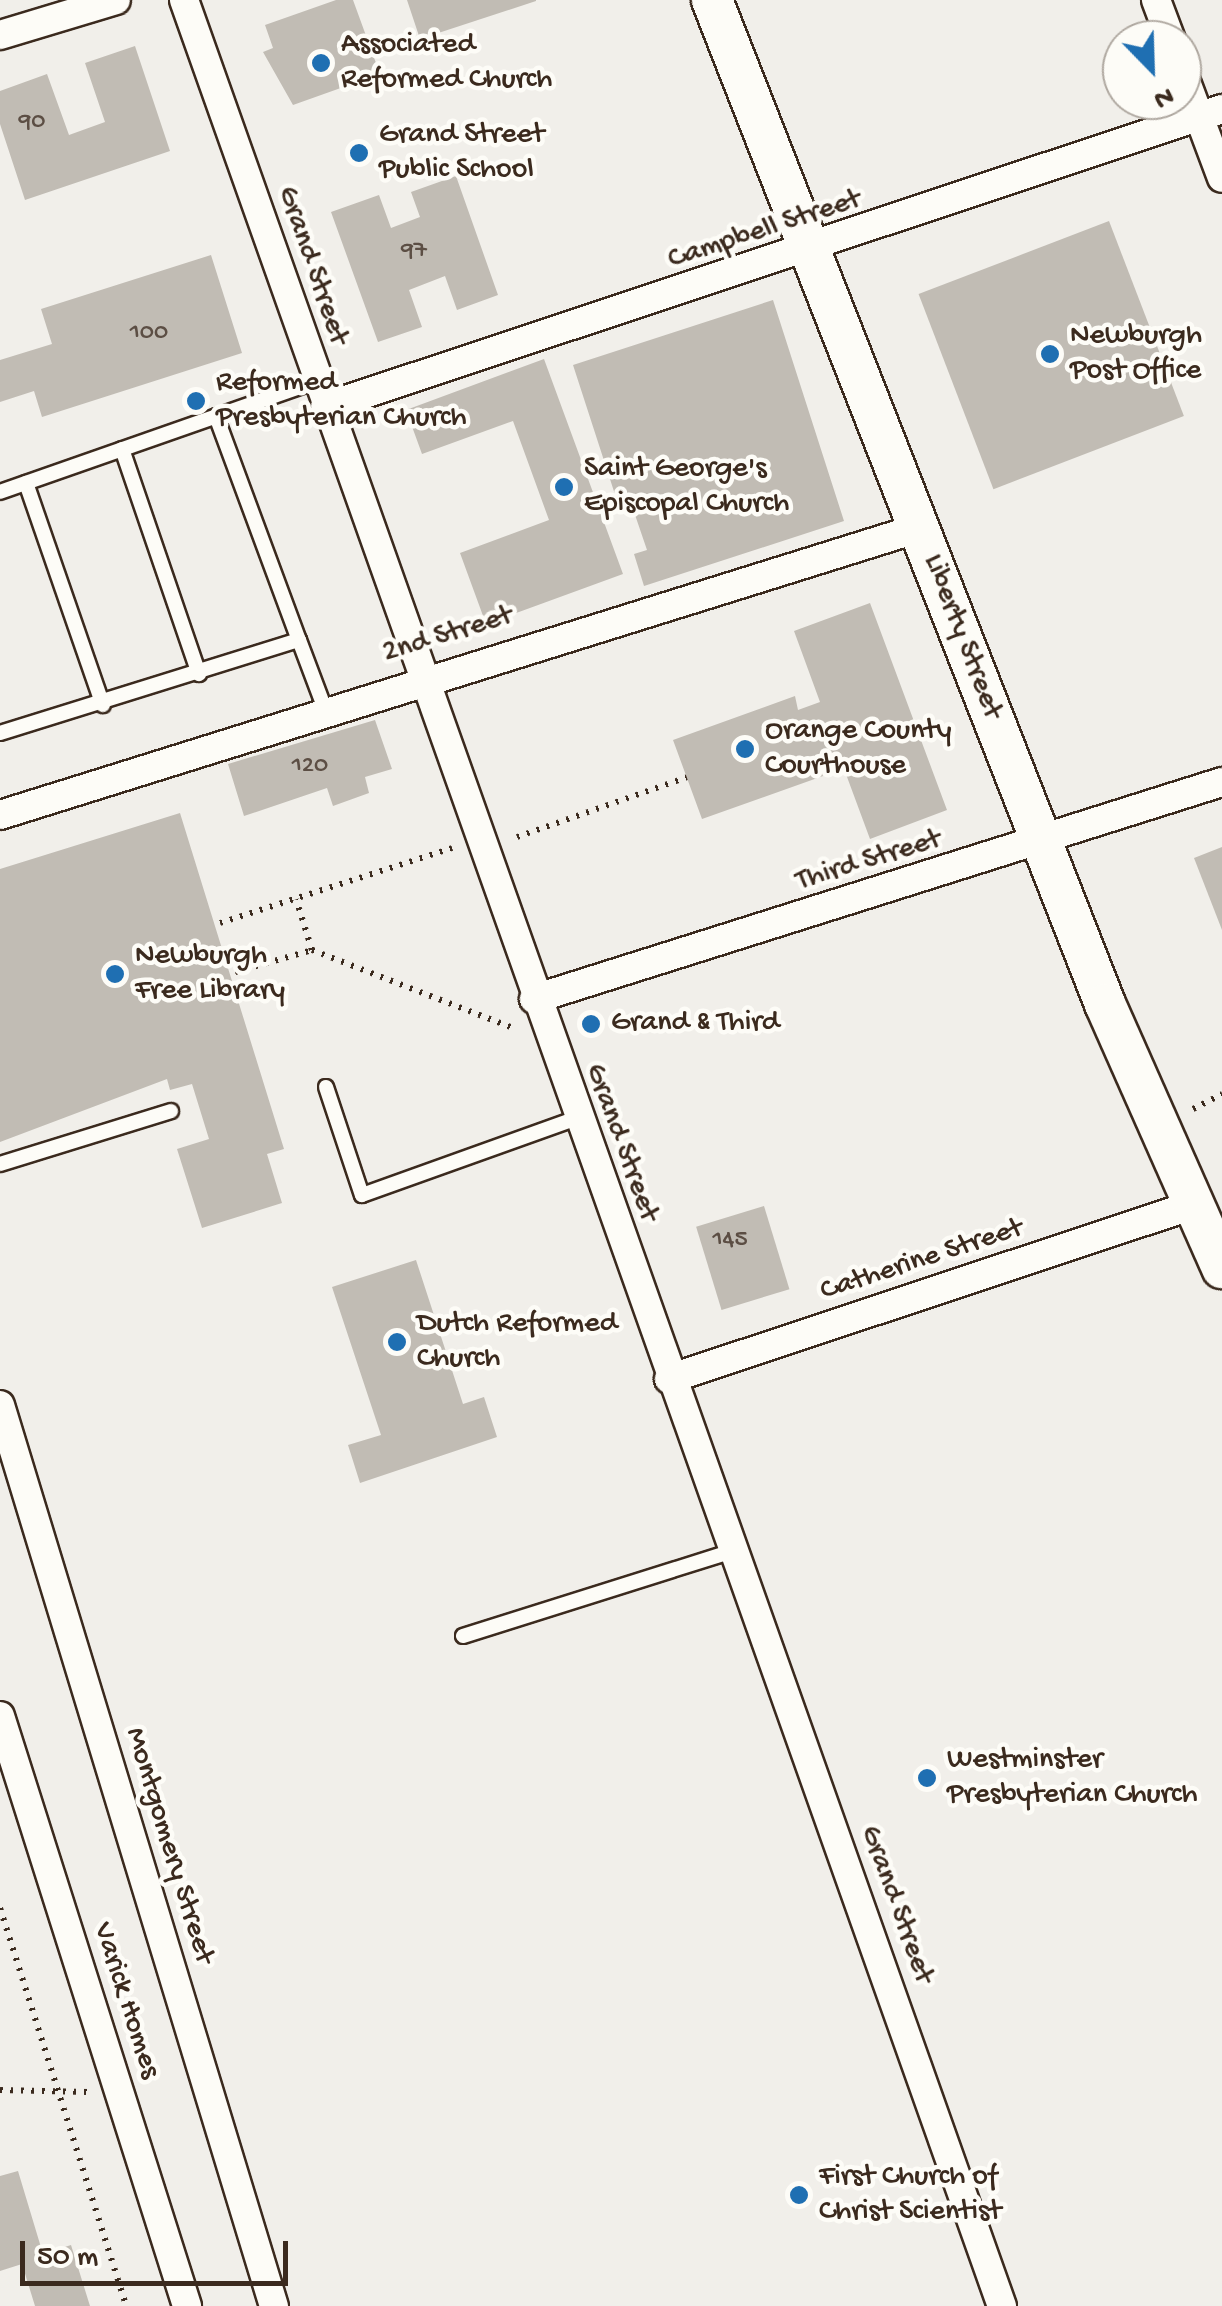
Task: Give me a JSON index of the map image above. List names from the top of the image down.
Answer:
{
  "streets": {
    "street": [
      "Campbell Street",
      "Grand Street",
      "2nd Street",
      "Liberty Street",
      "Third Street",
      "Catherine Street",
      "Montgomery Street",
      "Varick Homes"
    ]
  },
  "crossings": [
    ["Campbell Street", "Grand Street"],
    ["Campbell Street", "Liberty Street"],
    ["Grand Street", "2nd Street"],
    ["Grand Street", "Third Street"],
    ["Grand Street", "Catherine Street"],
    ["2nd Street", "Liberty Street"],
    ["Liberty Street", "Third Street"],
    ["Liberty Street", "Catherine Street"]
  ],
  "places": [
    "Associated Reformed Church",
    "Grand Street Public School",
    "Newburgh Post Office",
    "Reformed Presbyterian Church",
    "Saint George's Episcopal Church",
    "Orange County Courthouse",
    "Newburgh Free Library",
    "Grand & Third",
    "Dutch Reformed Church",
    "Westminster Presbyterian Church",
    "First Church of Christ Scientist"
  ],
  "house_numbers": [
    "90",
    "97",
    "100",
    "120",
    "145"
  ],
  "scale_bar": "50 m",
  "north": "bottom right"
}
